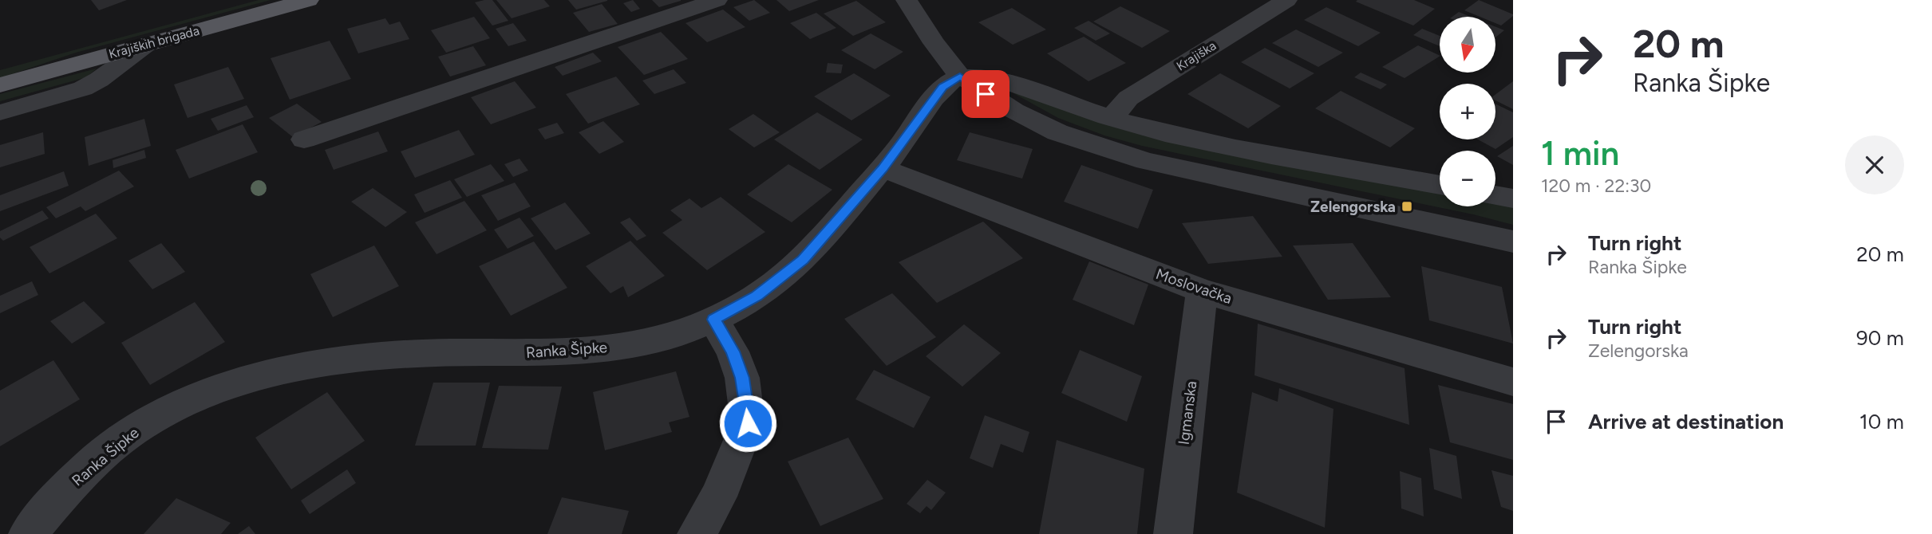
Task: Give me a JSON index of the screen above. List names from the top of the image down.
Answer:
{
  "streets": {
    "main road": ["Krajiških brigada"],
    "street": [
      "Krajiška",
      "Moslovačka",
      "Ranka Šipke",
      "Igmanska"
    ]
  },
  "crossings": [
    ["Moslovačka", "Ranka Šipke"],
    ["Moslovačka", "Igmanska"]
  ],
  "places": {
    "transit": ["Zelengorska"]
  },
  "north": "bottom",
  "page": {
    "turn": ["20 m", "Ranka Šipke"],
    "map_buttons": ["+", "−"],
    "heading": ["1 min", "120 m · 22:30"],
    "list": [
      {
        "name": "Turn right",
        "note": "Ranka Šipke",
        "value": "20 m"
      },
      {
        "name": "Turn right",
        "note": "Zelengorska",
        "value": "90 m"
      },
      {
        "name": "Arrive at destination",
        "value": "10 m"
      }
    ]
  }
}
